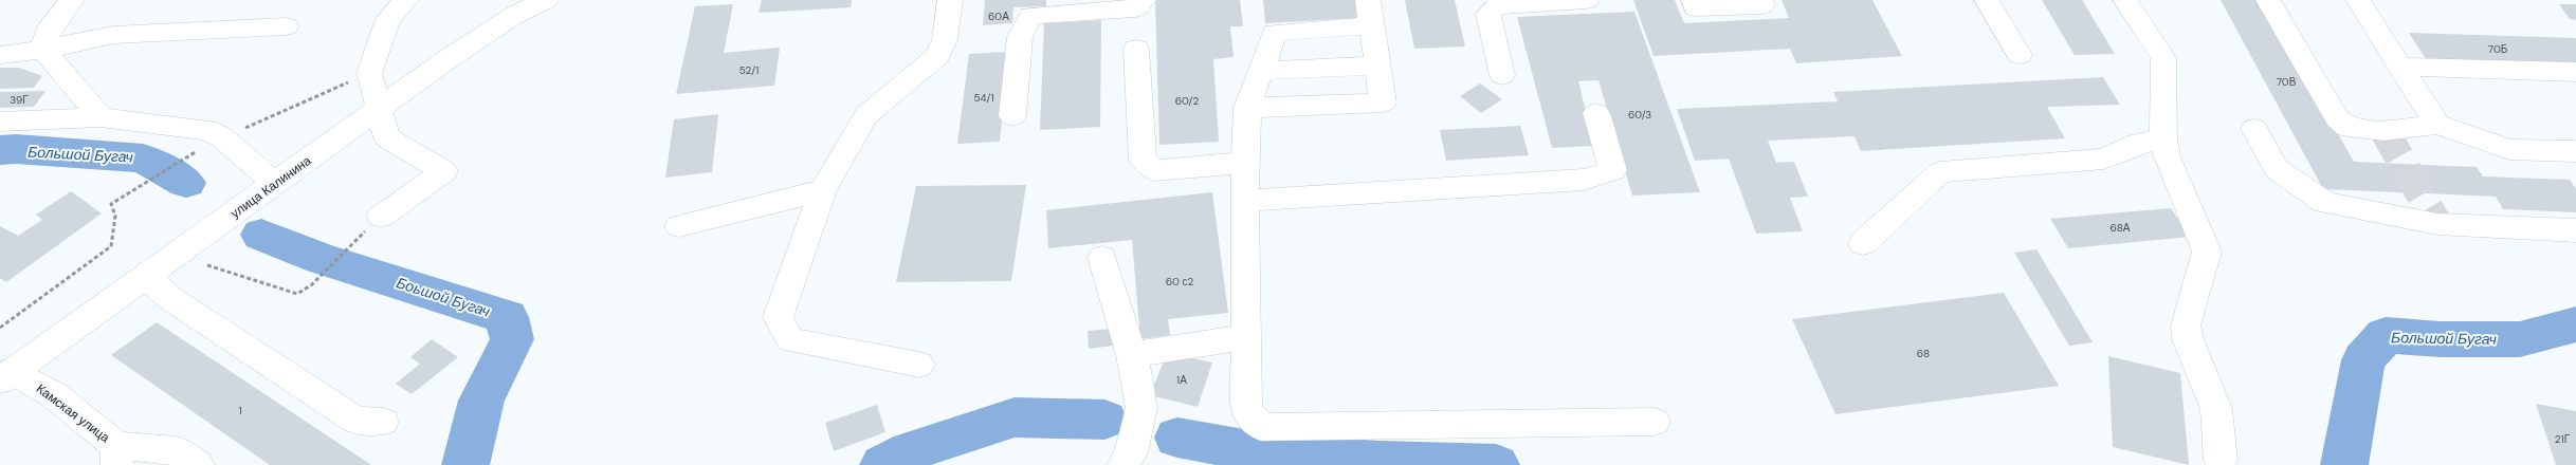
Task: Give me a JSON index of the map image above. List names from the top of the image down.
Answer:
{
  "streets": {
    "main road": ["улица Калинина", "Камская улица"]
  },
  "crossings": [
    ["улица Калинина", "Камская улица"]
  ],
  "water": ["Большой Бугач", "Боьшой Бугач"],
  "house_numbers": [
    "60А",
    "70Б",
    "52/1",
    "70В",
    "54/1",
    "39Г",
    "60/2",
    "60/3",
    "68А",
    "60 с2",
    "68",
    "1А",
    "1",
    "21Г"
  ]
}
